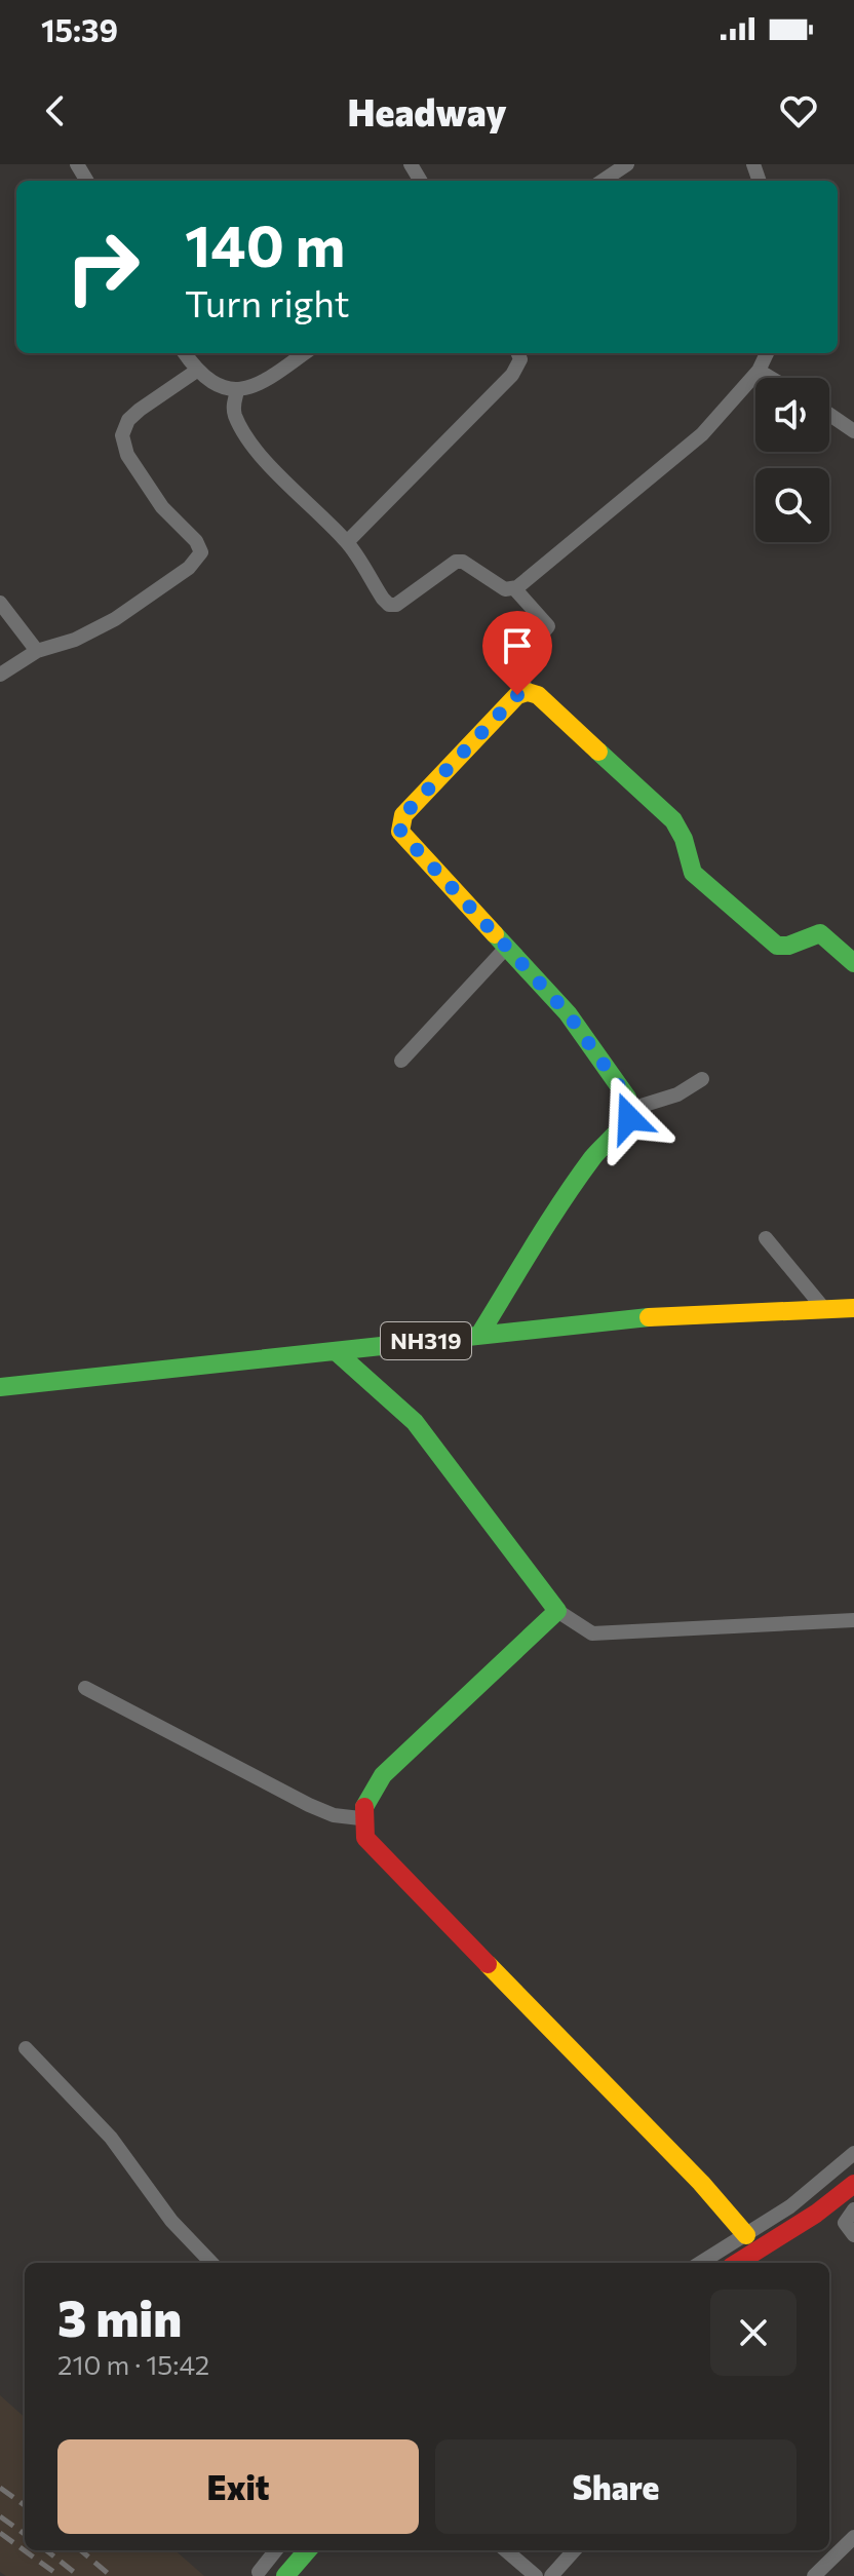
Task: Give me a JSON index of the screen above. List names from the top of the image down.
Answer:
{
  "streets": {
    "main road": ["NH319"]
  },
  "page": {
    "status": "15:39",
    "header": "Headway",
    "turn": ["140 m", "Turn right"],
    "heading": ["3 min", "210 m · 15:42"],
    "buttons": ["Exit", "Share"]
  }
}
